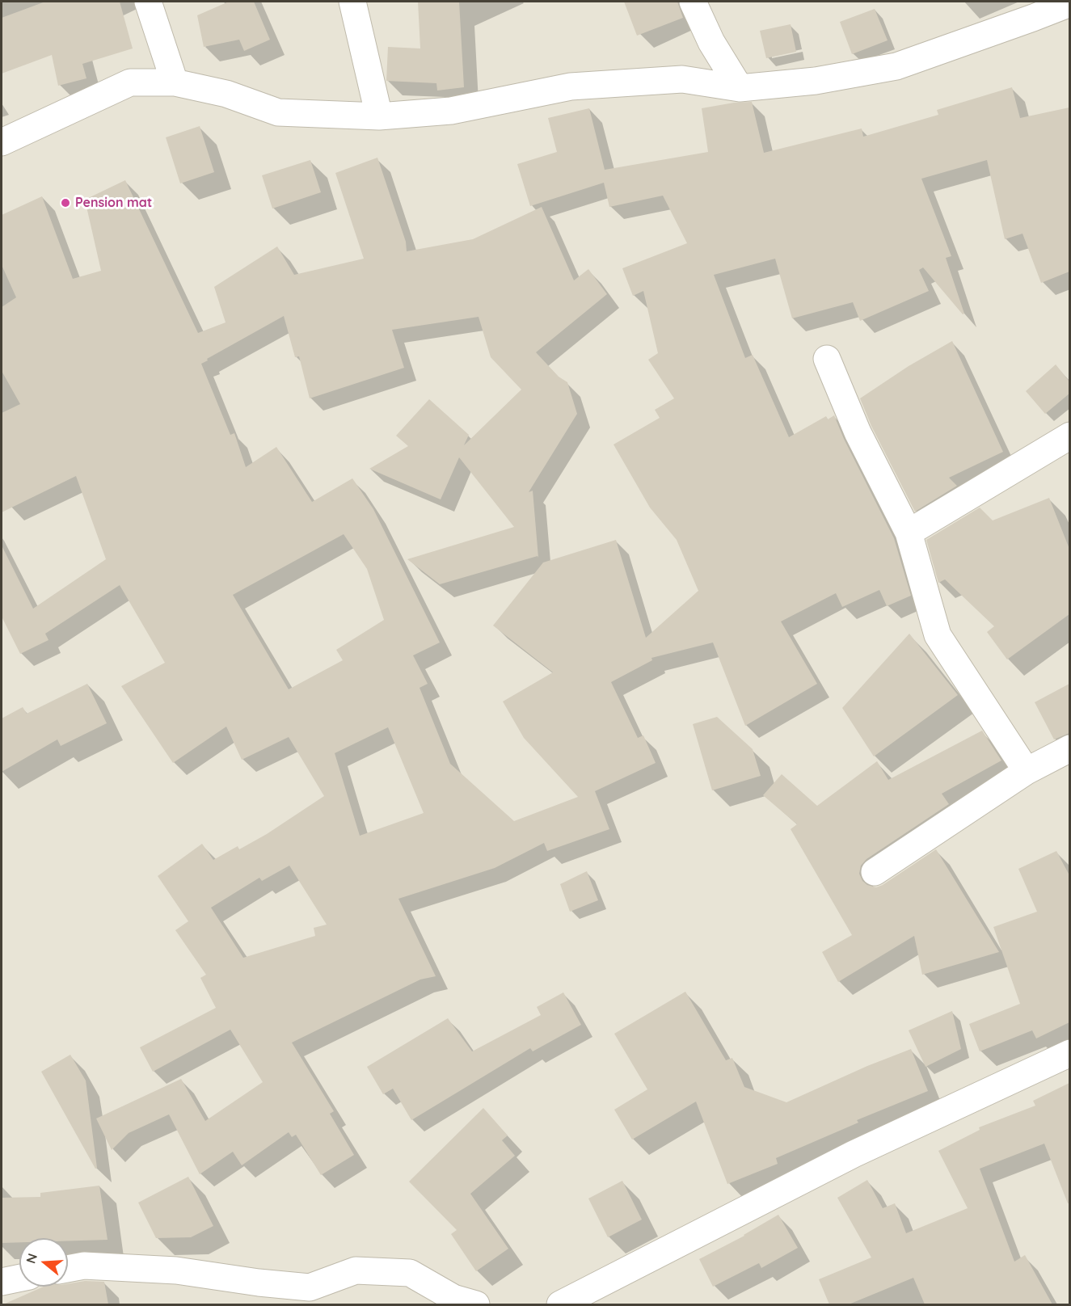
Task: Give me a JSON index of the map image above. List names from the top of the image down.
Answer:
{
  "places": ["Pension mat"],
  "north": "left"
}
